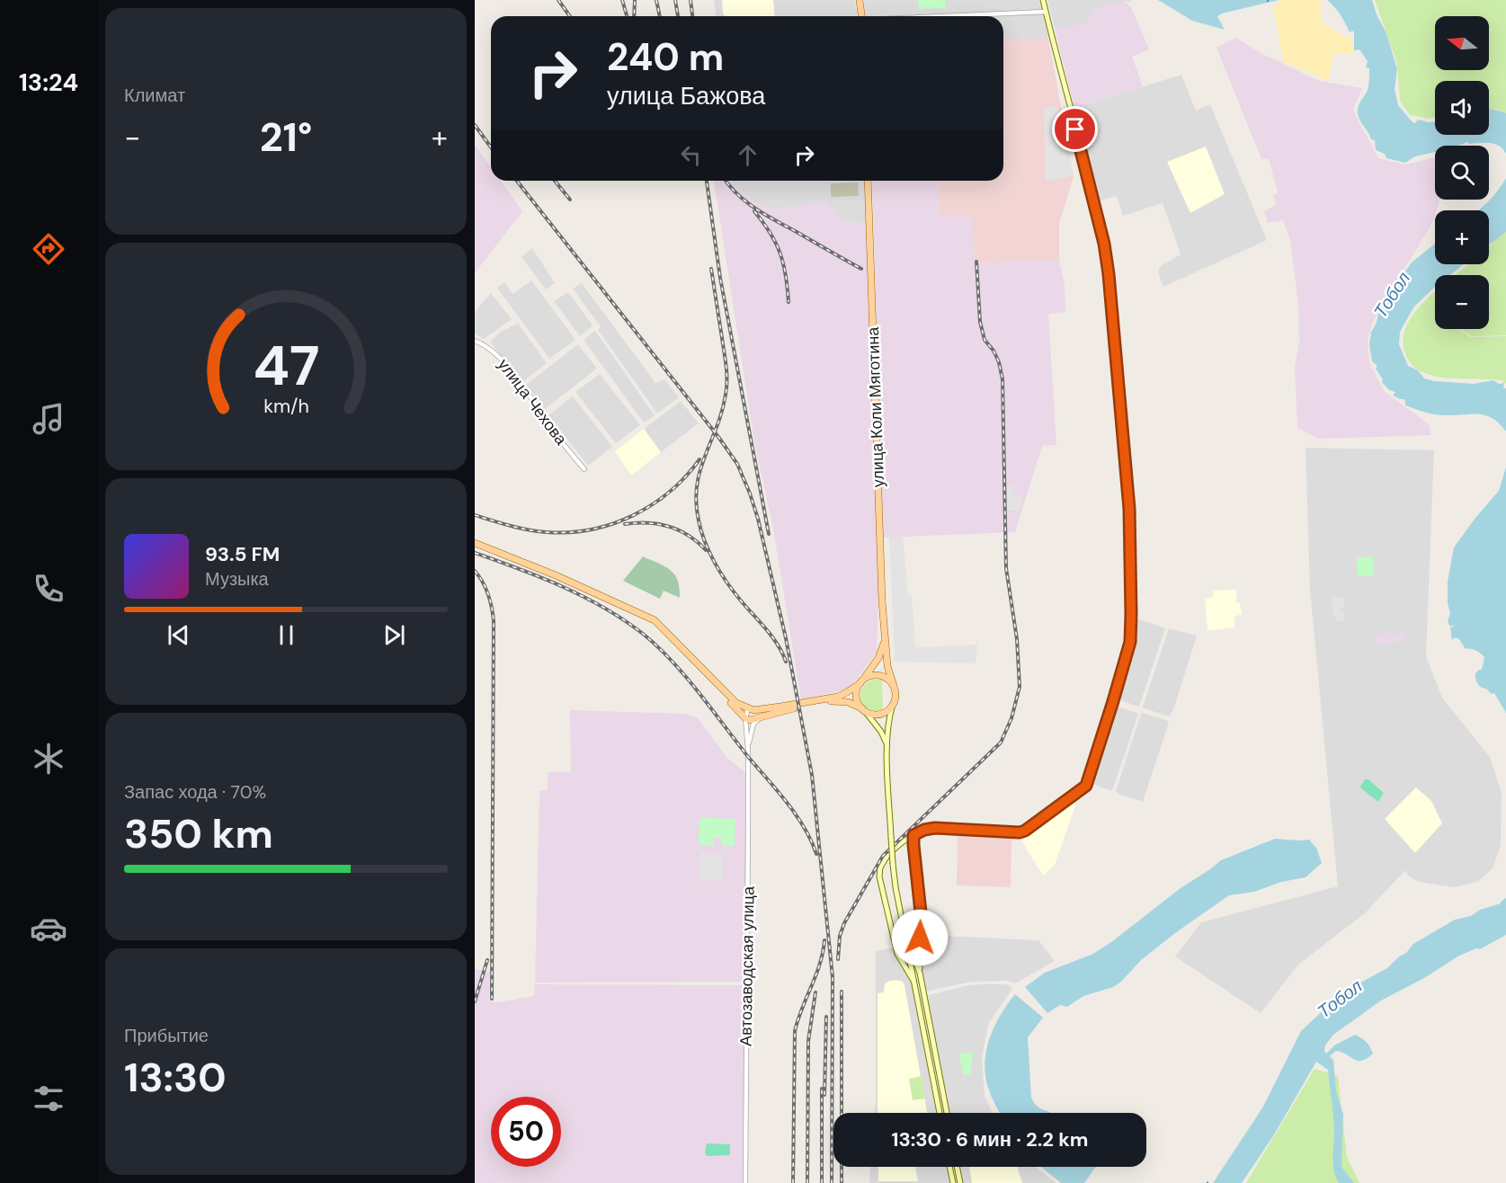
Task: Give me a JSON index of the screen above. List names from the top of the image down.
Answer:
{
  "streets": {
    "main road": ["улица Коли Мяготина"],
    "street": ["улица Чехова", "Автозаводская улица"]
  },
  "water": ["Тобол"],
  "north": "left",
  "page": {
    "tabs": "13:24",
    "tile": [
      "Климат",
      ["Запас хода · 70%", "350 km"],
      ["Прибытие", "13:30"]
    ],
    "map_buttons": ["+", "−"],
    "turn": ["240 m", "улица Бажова"],
    "heat": ["−", "21°", "+"],
    "song": ["93.5 FM", "Музыка"],
    "limit": "50",
    "trip": "13:30 · 6 мин · 2.2 km",
    "gauge": ["47", "km/h"]
  }
}
